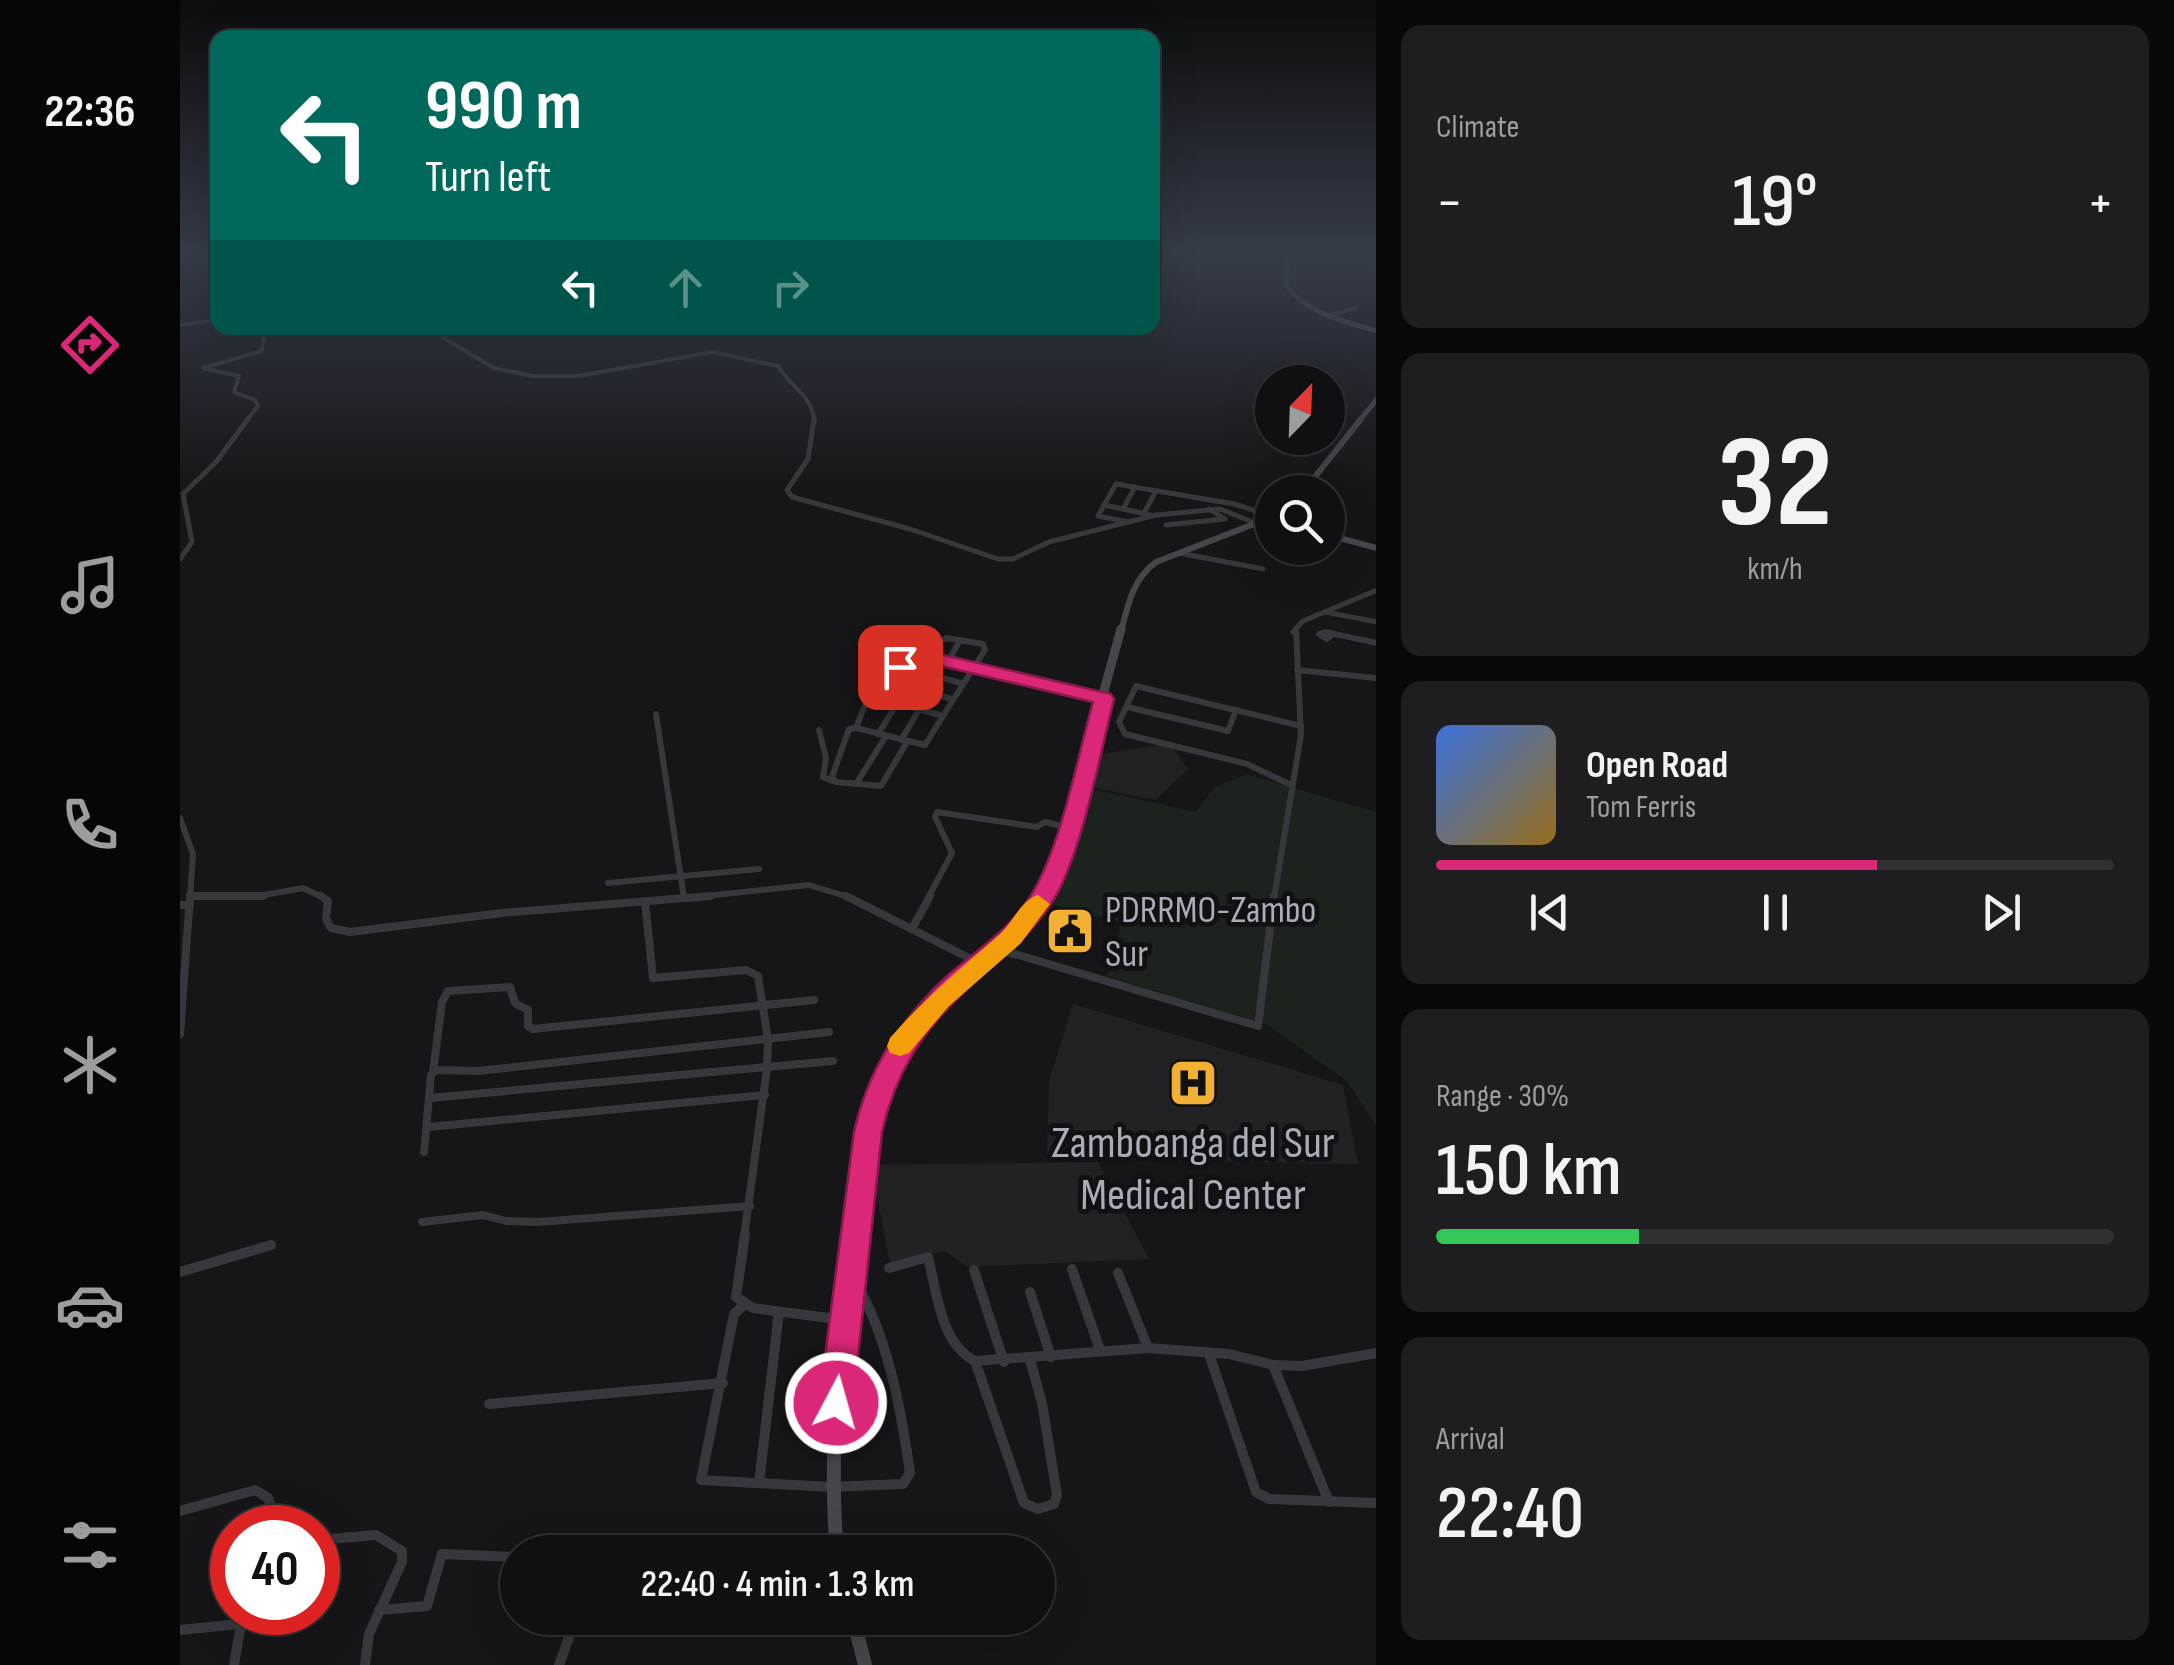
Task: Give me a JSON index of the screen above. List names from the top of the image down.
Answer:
{
  "places": {
    "public building": ["PDRRMO-Zambo Sur"],
    "hospital": ["Zamboanga del Sur Medical Center"]
  },
  "north": "top right",
  "page": {
    "tabs": "22:36",
    "tile": [
      "Climate",
      ["32", "km/h"],
      ["Range · 30%", "150 km"],
      ["Arrival", "22:40"]
    ],
    "turn": ["990 m", "Turn left"],
    "heat": ["−", "19°", "+"],
    "song": ["Open Road", "Tom Ferris"],
    "limit": "40",
    "trip": "22:40 · 4 min · 1.3 km"
  }
}
